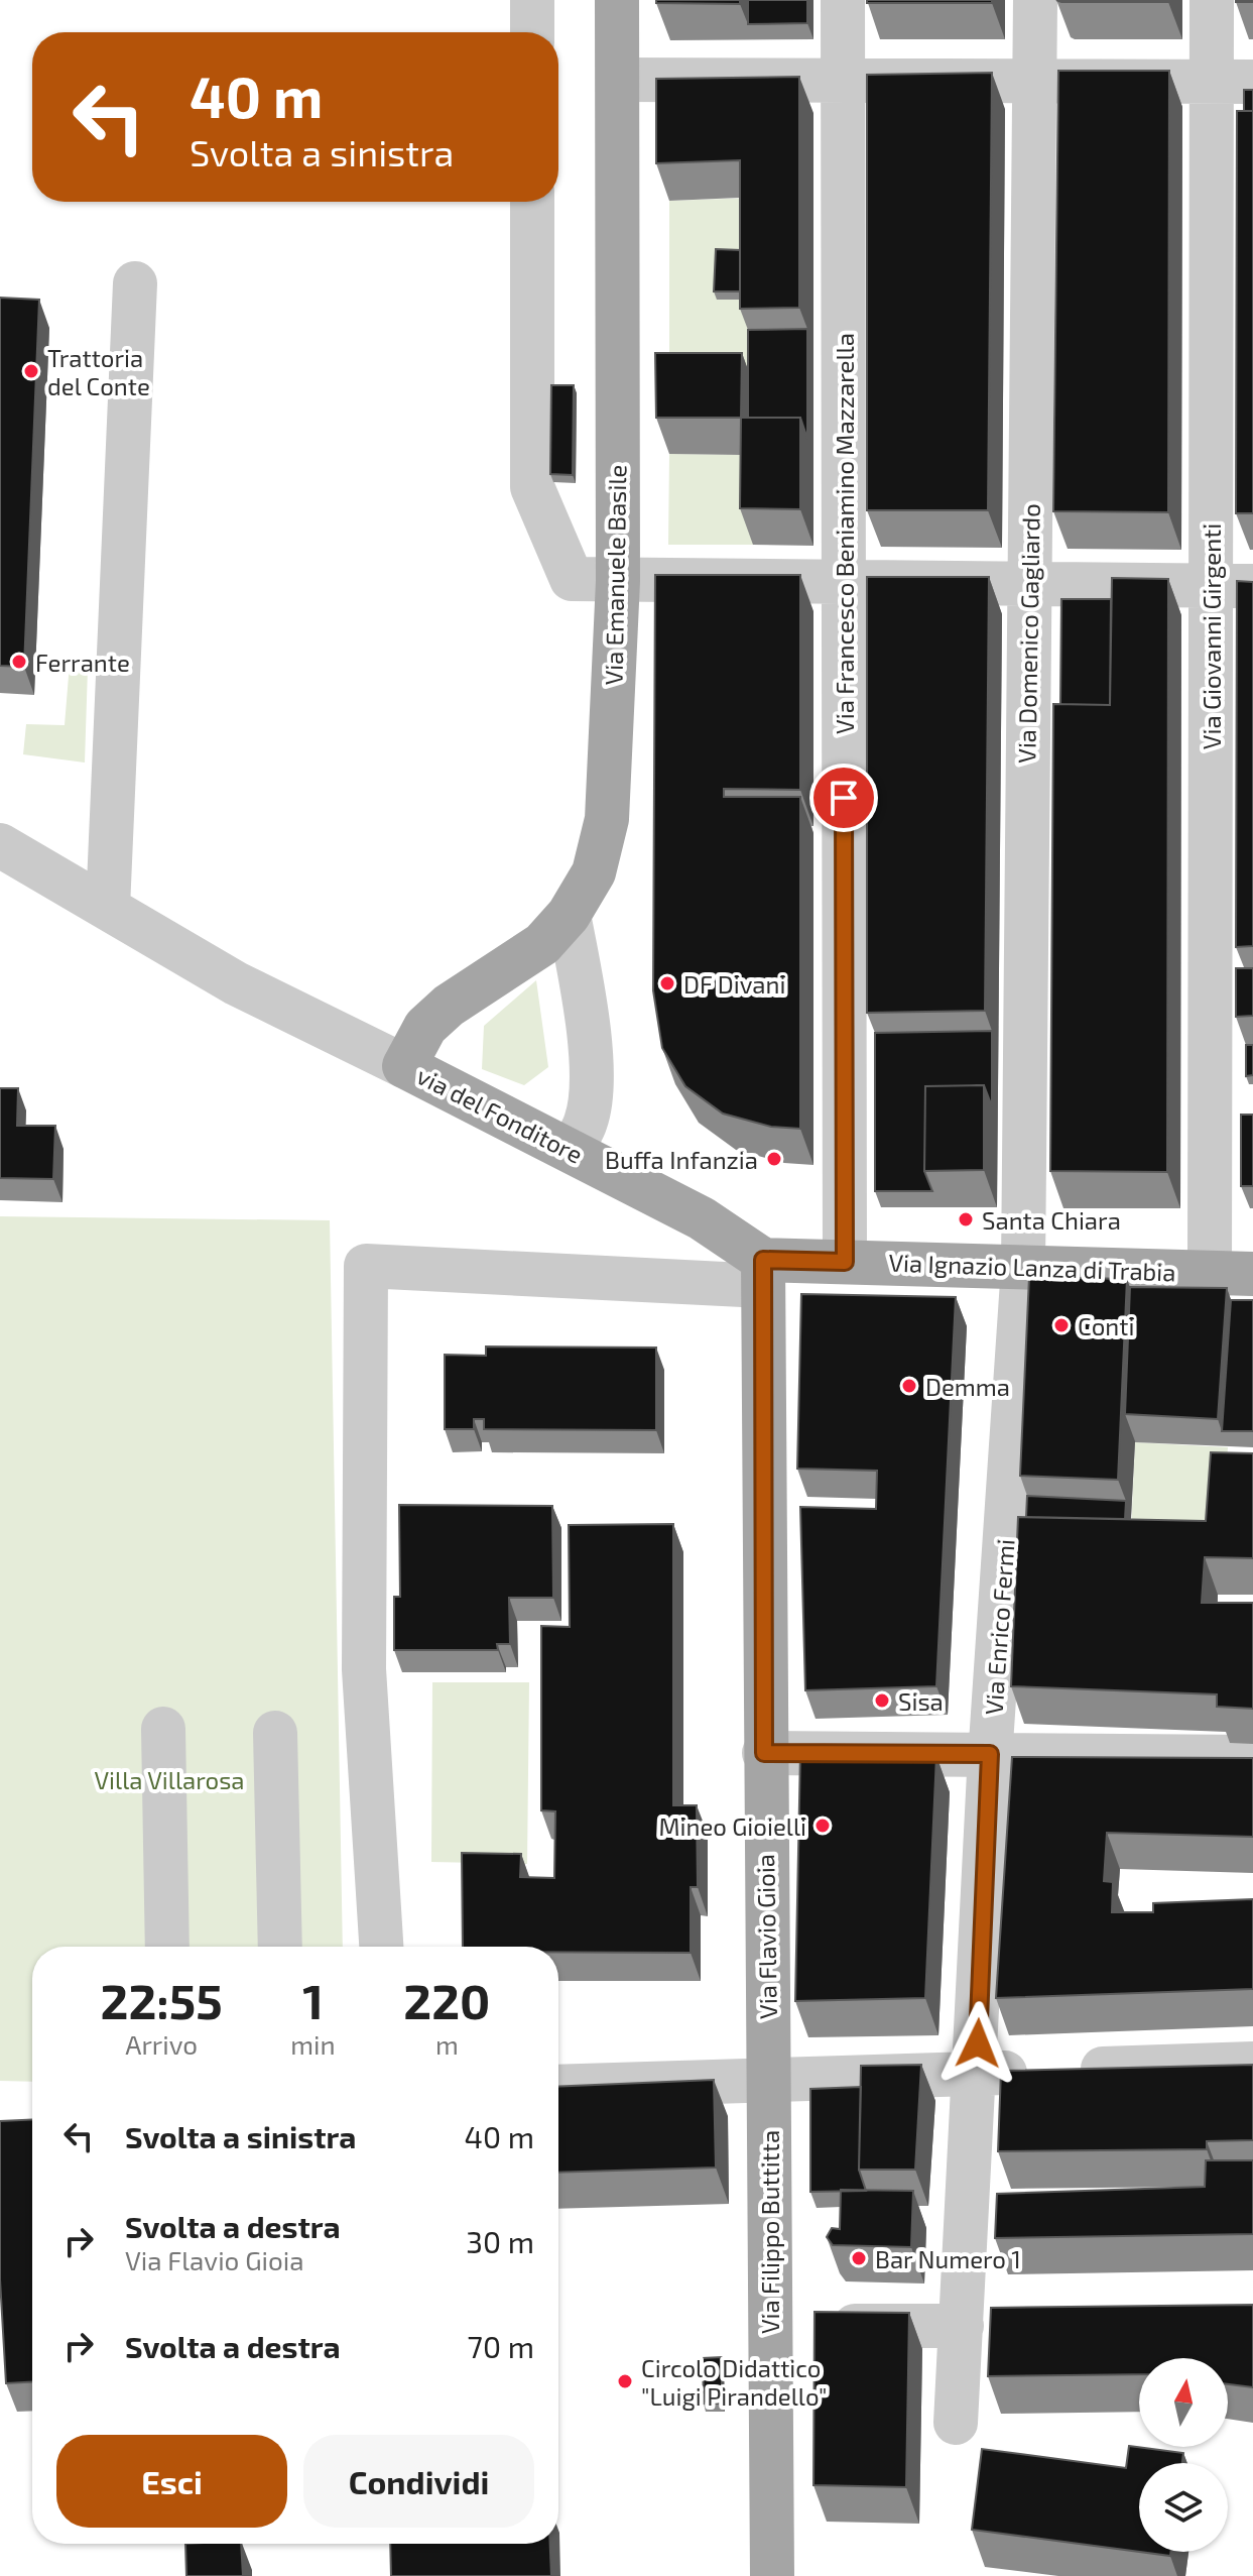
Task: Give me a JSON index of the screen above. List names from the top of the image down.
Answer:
{
  "streets": {
    "main road": [
      "Via Emanuele Basile",
      "via del Fonditore",
      "Via Ignazio Lanza di Trabia",
      "Via Flavio Gioia",
      "Via Filippo Buttitta"
    ],
    "street": [
      "Via Francesco Beniamino Mazzarella",
      "Via Domenico Gagliardo",
      "Via Giovanni Girgenti",
      "Via Enrico Fermi"
    ]
  },
  "crossings": [
    ["Via Francesco Beniamino Mazzarella", "Via Ignazio Lanza di Trabia"],
    ["Via Emanuele Basile", "via del Fonditore"],
    ["Via Domenico Gagliardo", "Via Ignazio Lanza di Trabia"],
    ["Via Domenico Gagliardo", "Via Enrico Fermi"],
    ["Via Giovanni Girgenti", "Via Ignazio Lanza di Trabia"],
    ["via del Fonditore", "Via Ignazio Lanza di Trabia"],
    ["via del Fonditore", "Via Flavio Gioia"],
    ["Via Ignazio Lanza di Trabia", "Via Enrico Fermi"],
    ["Via Ignazio Lanza di Trabia", "Via Flavio Gioia"],
    ["Via Flavio Gioia", "Via Filippo Buttitta"]
  ],
  "parks": ["Villa Villarosa"],
  "places": [
    "Trattoria del Conte",
    "Ferrante",
    "DF Divani",
    "Buffa Infanzia",
    "Santa Chiara",
    "Conti",
    "Demma",
    "Sisa",
    "Mineo Gioielli",
    "Bar Numero 1",
    "Circolo Didattico \"Luigi Pirandello\""
  ],
  "north": "top",
  "page": {
    "turn": ["40 m", "Svolta a sinistra"],
    "eta": [
      "22:55",
      "Arrivo",
      "1",
      "min",
      "220",
      "m"
    ],
    "list": [
      {
        "name": "Svolta a sinistra",
        "value": "40 m"
      },
      {
        "name": "Svolta a destra",
        "note": "Via Flavio Gioia",
        "value": "30 m"
      },
      {
        "name": "Svolta a destra",
        "value": "70 m"
      }
    ],
    "buttons": ["Esci", "Condividi"]
  }
}
